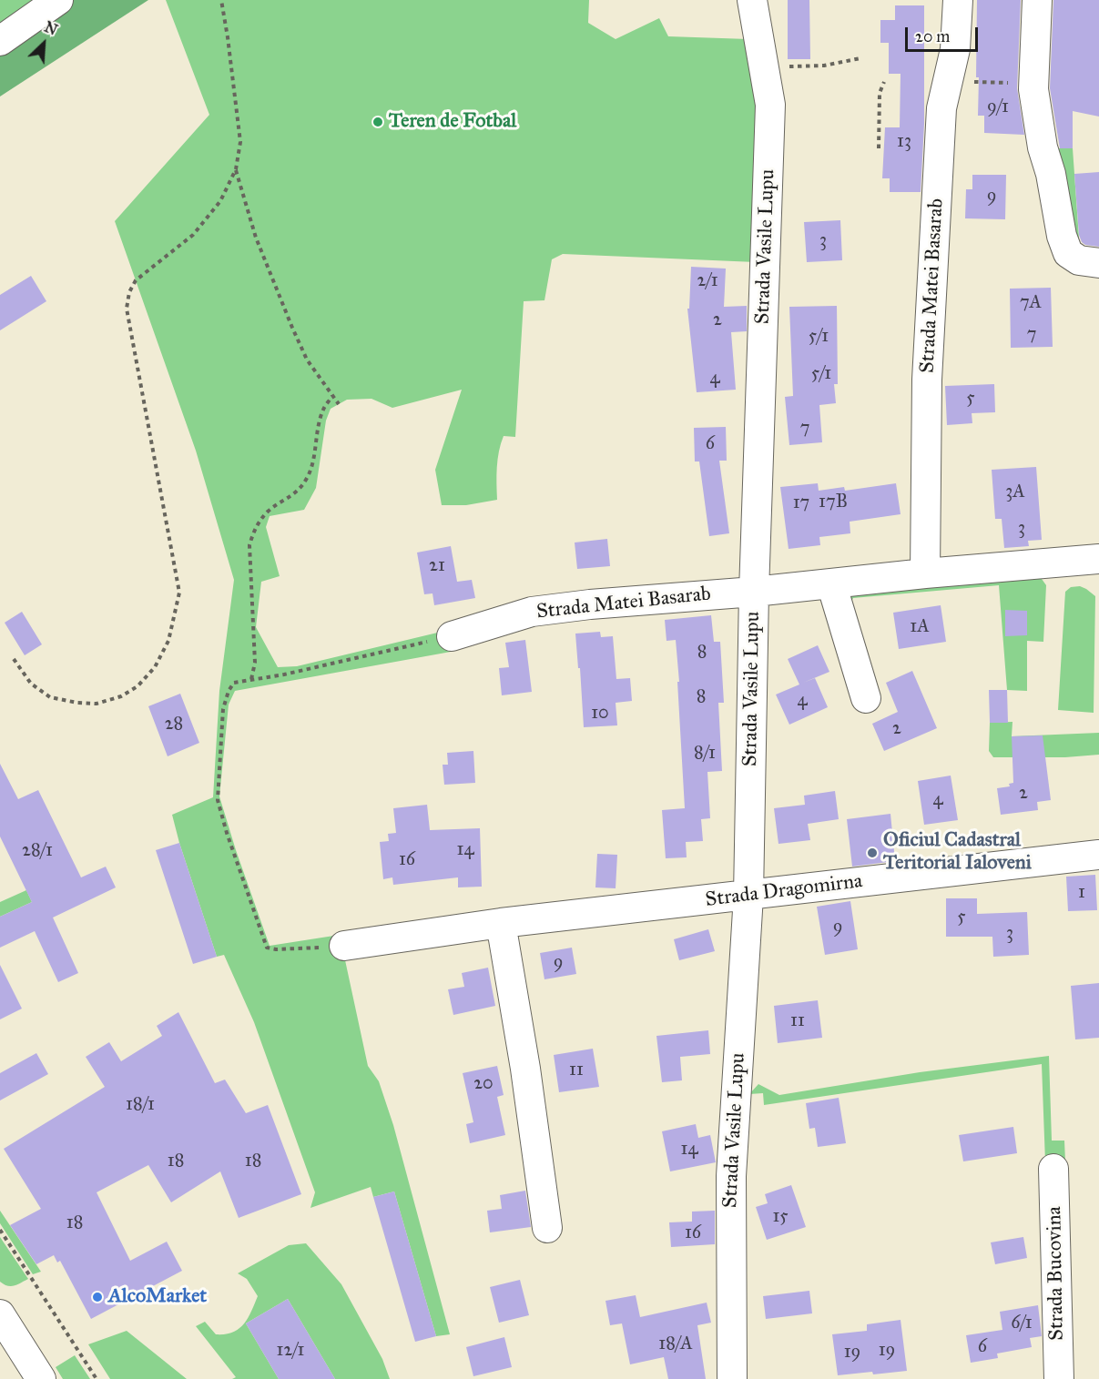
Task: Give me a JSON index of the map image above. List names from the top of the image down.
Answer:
{
  "streets": {
    "street": [
      "Strada Vasile Lupu",
      "Strada Matei Basarab",
      "Strada Dragomirna",
      "Strada Bucovina"
    ]
  },
  "crossings": [
    ["Strada Vasile Lupu", "Strada Matei Basarab"],
    ["Strada Vasile Lupu", "Strada Dragomirna"]
  ],
  "places": ["Teren de Fotbal", "Oficiul Cadastral Teritorial Ialoveni", "AlcoMarket"],
  "house_numbers": [
    "9/1",
    "13",
    "9",
    "3",
    "2/1",
    "7A",
    "2",
    "7",
    "5/1",
    "5/1",
    "4",
    "5",
    "7",
    "6",
    "3A",
    "17B",
    "17",
    "3",
    "21",
    "1A",
    "8",
    "8",
    "4",
    "10",
    "28",
    "2",
    "8/1",
    "2",
    "4",
    "14",
    "28/1",
    "16",
    "1",
    "5",
    "9",
    "3",
    "9",
    "11",
    "11",
    "20",
    "18/1",
    "14",
    "18",
    "18",
    "15",
    "18",
    "16",
    "6/1",
    "18/A",
    "6",
    "12/1",
    "19",
    "19"
  ],
  "scale_bar": "20 m",
  "north": "top right"
}
